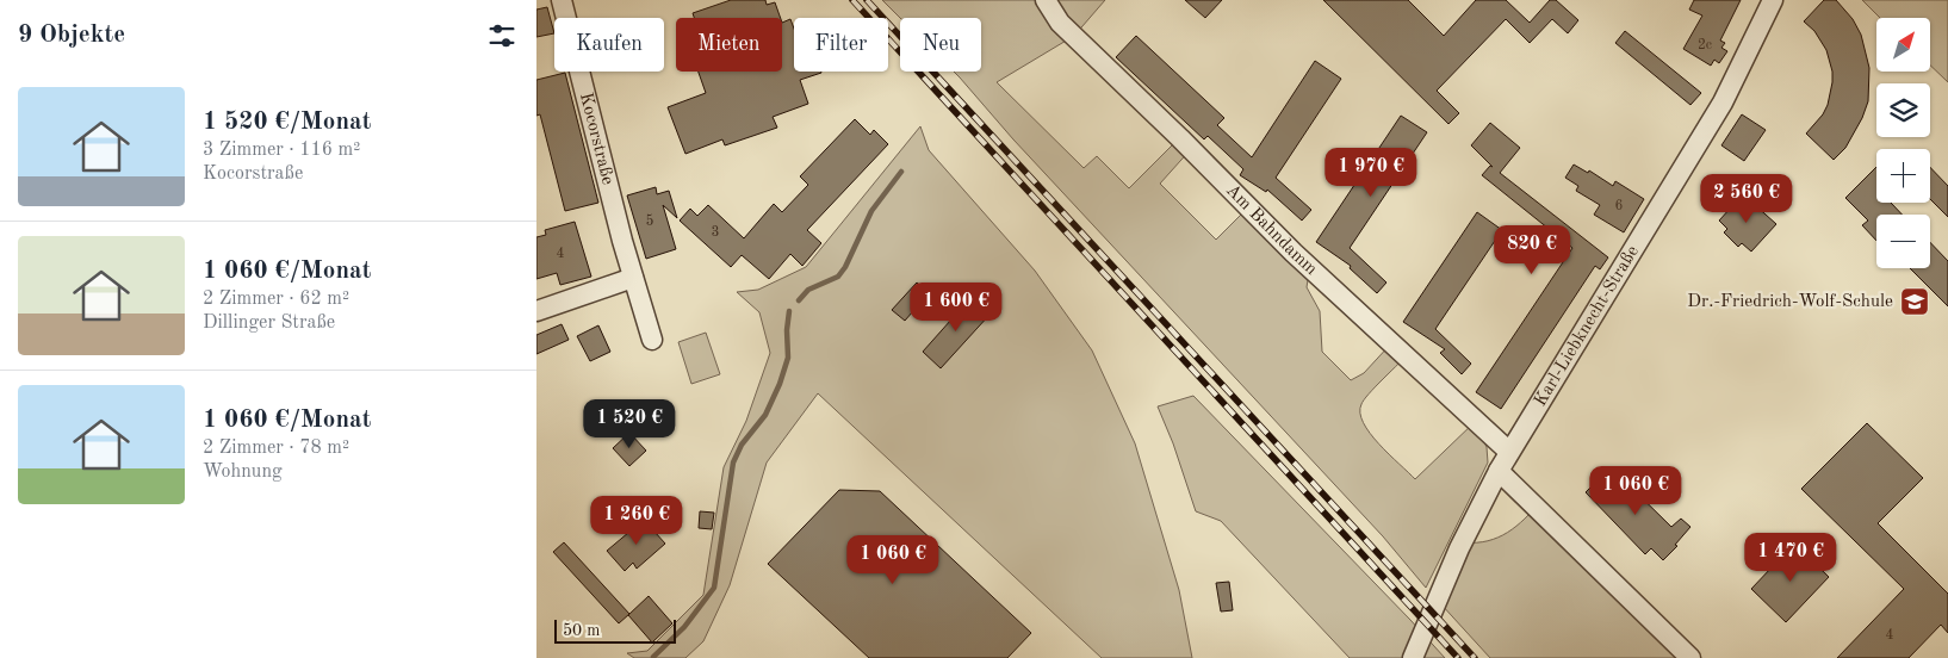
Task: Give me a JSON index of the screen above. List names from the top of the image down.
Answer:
{
  "streets": {
    "street": ["Kocorstraße", "Am Bahndamm", "Karl-Liebknecht-Straße"]
  },
  "crossings": [
    ["Am Bahndamm", "Karl-Liebknecht-Straße"]
  ],
  "places": {
    "school or university": ["Dr.-Friedrich-Wolf-Schule"]
  },
  "house_numbers": [
    "2c",
    "6",
    "5",
    "3",
    "4",
    "4"
  ],
  "scale_bar": "50 m",
  "north": "top right",
  "page": {
    "heading": "9 Objekte",
    "map_buttons": ["+", "−"],
    "chip": [
      "Kaufen",
      "Mieten",
      "Filter",
      "Neu"
    ],
    "list": [
      {
        "name": "1 520 €/Monat",
        "note": "3 Zimmer · 116 m² · Kocorstraße"
      },
      {
        "name": "1 060 €/Monat",
        "note": "2 Zimmer · 62 m² · Dillinger Straße"
      },
      {
        "name": "1 060 €/Monat",
        "note": "2 Zimmer · 78 m² · Wohnung"
      }
    ],
    "price": [
      "1 970 €",
      "2 560 €",
      "820 €",
      "1 600 €",
      "1 520 €",
      "1 060 €",
      "1 260 €",
      "1 470 €",
      "1 060 €"
    ],
    "scale": "50 m"
  }
}
